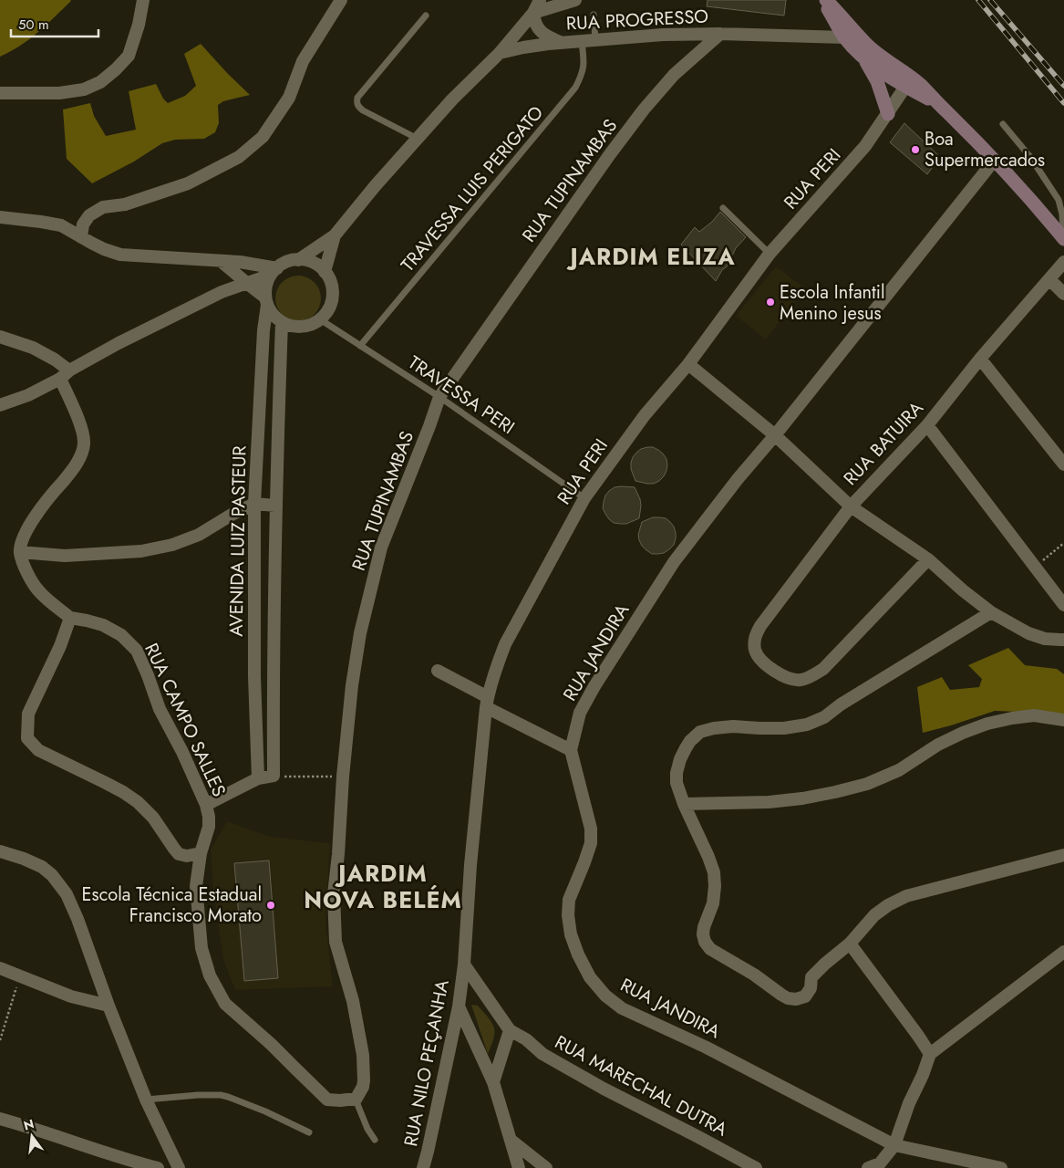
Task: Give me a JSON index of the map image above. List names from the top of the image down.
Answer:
{
  "streets": {
    "street": [
      "RUA PROGRESSO",
      "RUA PERI",
      "RUA TUPINAMBAS",
      "RUA BATUIRA",
      "AVENIDA LUIZ PASTEUR",
      "RUA JANDIRA",
      "RUA CAMPO SALLES",
      "RUA NILO PEÇANHA",
      "RUA MARECHAL DUTRA"
    ],
    "lane": ["TRAVESSA LUIS PERIGATO", "TRAVESSA PERI"]
  },
  "crossings": [
    ["RUA PROGRESSO", "RUA TUPINAMBAS"],
    ["RUA PROGRESSO", "TRAVESSA LUIS PERIGATO"],
    ["RUA PERI", "TRAVESSA PERI"],
    ["RUA PERI", "RUA NILO PEÇANHA"],
    ["RUA PERI", "RUA MARECHAL DUTRA"],
    ["RUA TUPINAMBAS", "TRAVESSA PERI"],
    ["RUA TUPINAMBAS", "RUA CAMPO SALLES"],
    ["TRAVESSA LUIS PERIGATO", "TRAVESSA PERI"],
    ["TRAVESSA PERI", "AVENIDA LUIZ PASTEUR"],
    ["RUA NILO PEÇANHA", "RUA MARECHAL DUTRA"]
  ],
  "districts": ["JARDIM ELIZA", "JARDIM NOVA BELÉM"],
  "places": ["Boa Supermercados", "Escola Infantil Menino jesus", "Escola Técnica Estadual Francisco Morato"],
  "scale_bar": "50 m",
  "north": "top"
}
